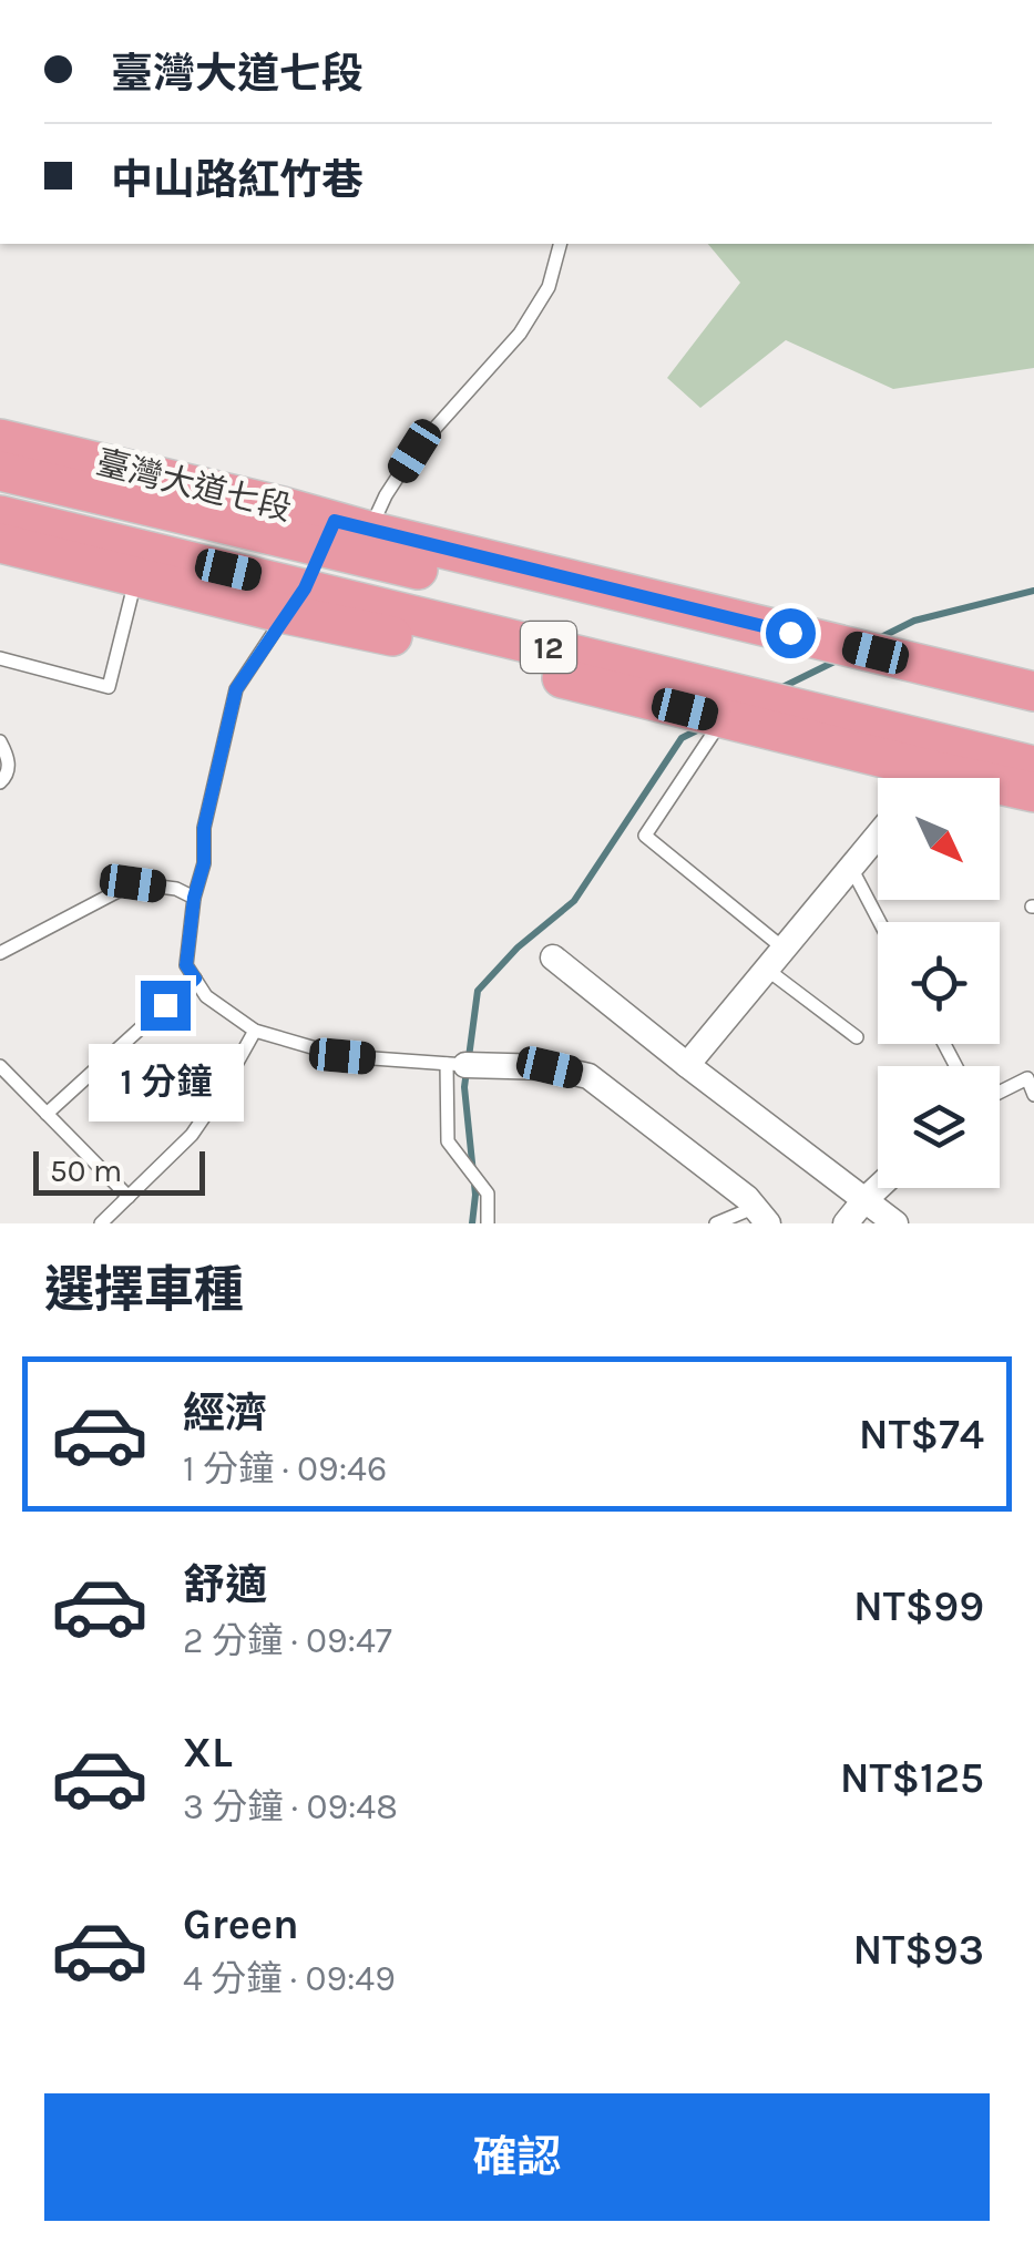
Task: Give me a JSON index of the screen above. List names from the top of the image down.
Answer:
{
  "streets": {
    "main road": ["臺灣大道七段", "12"]
  },
  "scale_bar": "50 m",
  "north": "bottom right",
  "page": {
    "banner": ["臺灣大道七段", "中山路紅竹巷"],
    "bubble": "1 分鐘",
    "scale": "50 m",
    "heading": "選擇車種",
    "list": [
      {
        "name": "經濟",
        "note": "1 分鐘 · 09:46",
        "value": "NT$74"
      },
      {
        "name": "舒適",
        "note": "2 分鐘 · 09:47",
        "value": "NT$99"
      },
      {
        "name": "XL",
        "note": "3 分鐘 · 09:48",
        "value": "NT$125"
      },
      {
        "name": "Green",
        "note": "4 分鐘 · 09:49",
        "value": "NT$93"
      }
    ],
    "buttons": "確認"
  }
}
